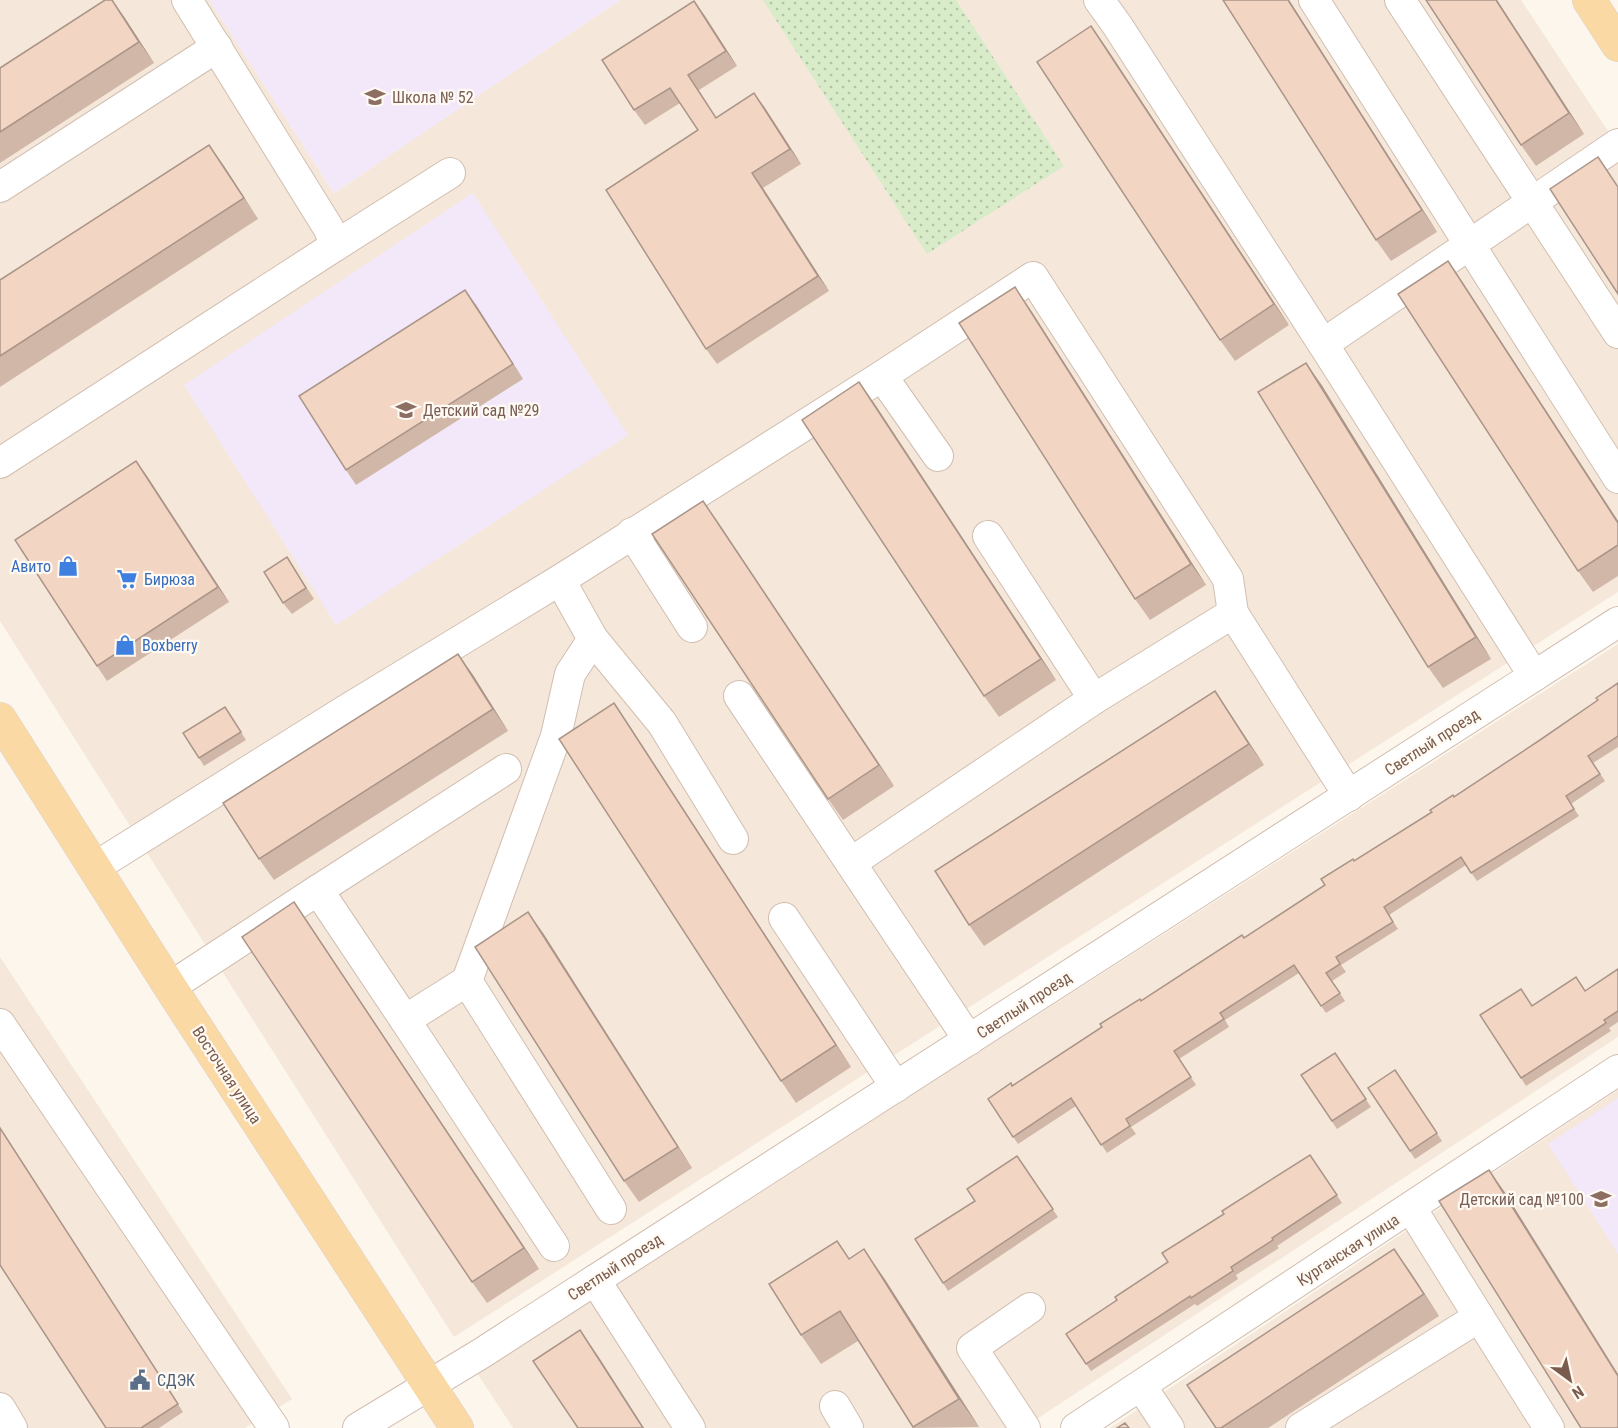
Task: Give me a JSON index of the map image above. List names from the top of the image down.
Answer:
{
  "streets": {
    "main road": ["Восточная улица"],
    "street": ["Светлый проезд", "Курганская улица"]
  },
  "crossings": [
    ["Светлый проезд", "Восточная улица"]
  ],
  "places": {
    "school or university": ["Школа № 52", "Детский сад №29", "Детский сад №100"],
    "shop": ["Авито", "Boxberry"],
    "supermarket": ["Бирюза"],
    "public building": ["СДЭК"]
  },
  "north": "bottom right"
}
